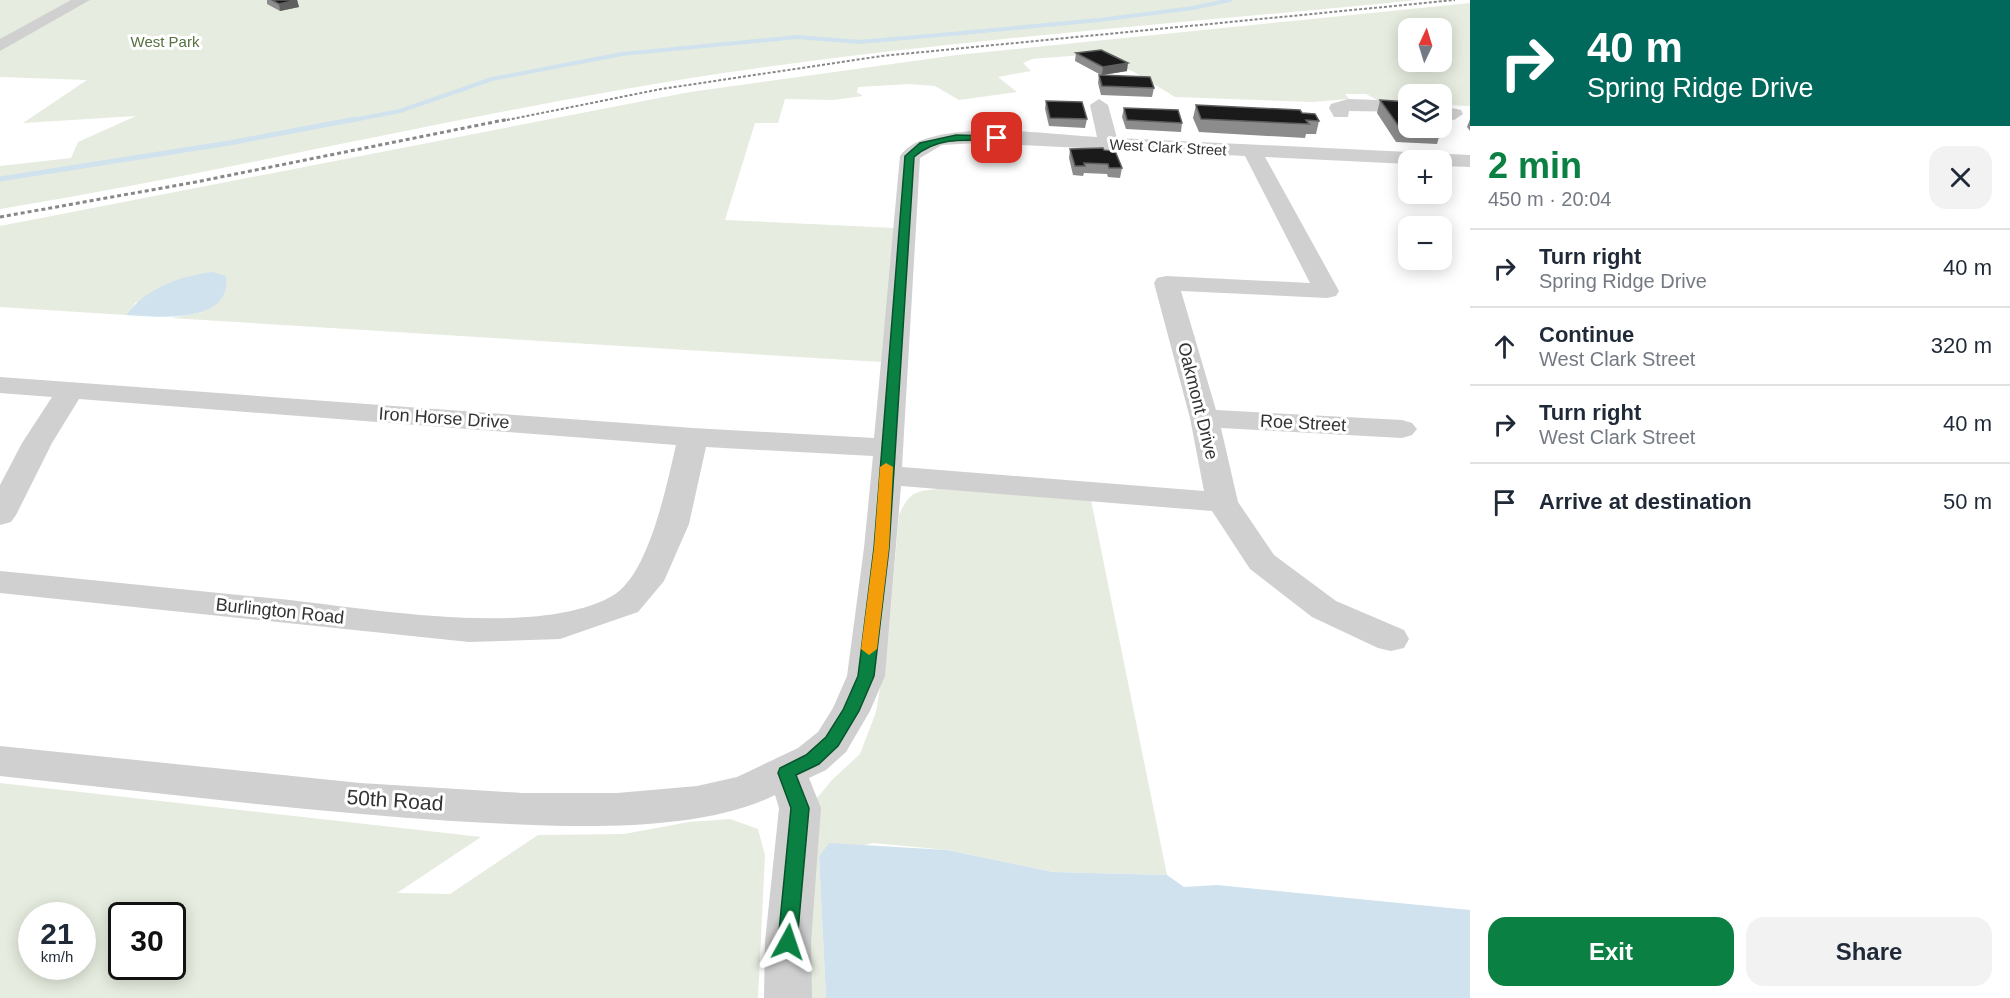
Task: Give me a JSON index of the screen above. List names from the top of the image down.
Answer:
{
  "streets": {
    "street": [
      "West Clark Street",
      "Oakmont Drive",
      "Iron Horse Drive",
      "Roe Street",
      "Burlington Road",
      "50th Road"
    ]
  },
  "crossings": [
    ["West Clark Street", "Oakmont Drive"],
    ["West Clark Street", "50th Road"],
    ["Oakmont Drive", "Roe Street"],
    ["Iron Horse Drive", "Burlington Road"],
    ["Iron Horse Drive", "50th Road"]
  ],
  "parks": ["West Park"],
  "north": "top",
  "page": {
    "turn": ["40 m", "Spring Ridge Drive"],
    "map_buttons": ["+", "−"],
    "heading": ["2 min", "450 m · 20:04"],
    "list": [
      {
        "name": "Turn right",
        "note": "Spring Ridge Drive",
        "value": "40 m"
      },
      {
        "name": "Continue",
        "note": "West Clark Street",
        "value": "320 m"
      },
      {
        "name": "Turn right",
        "note": "West Clark Street",
        "value": "40 m"
      },
      {
        "name": "Arrive at destination",
        "value": "50 m"
      }
    ],
    "speed": "21 km/h",
    "limit": "30",
    "buttons": ["Exit", "Share"]
  }
}
